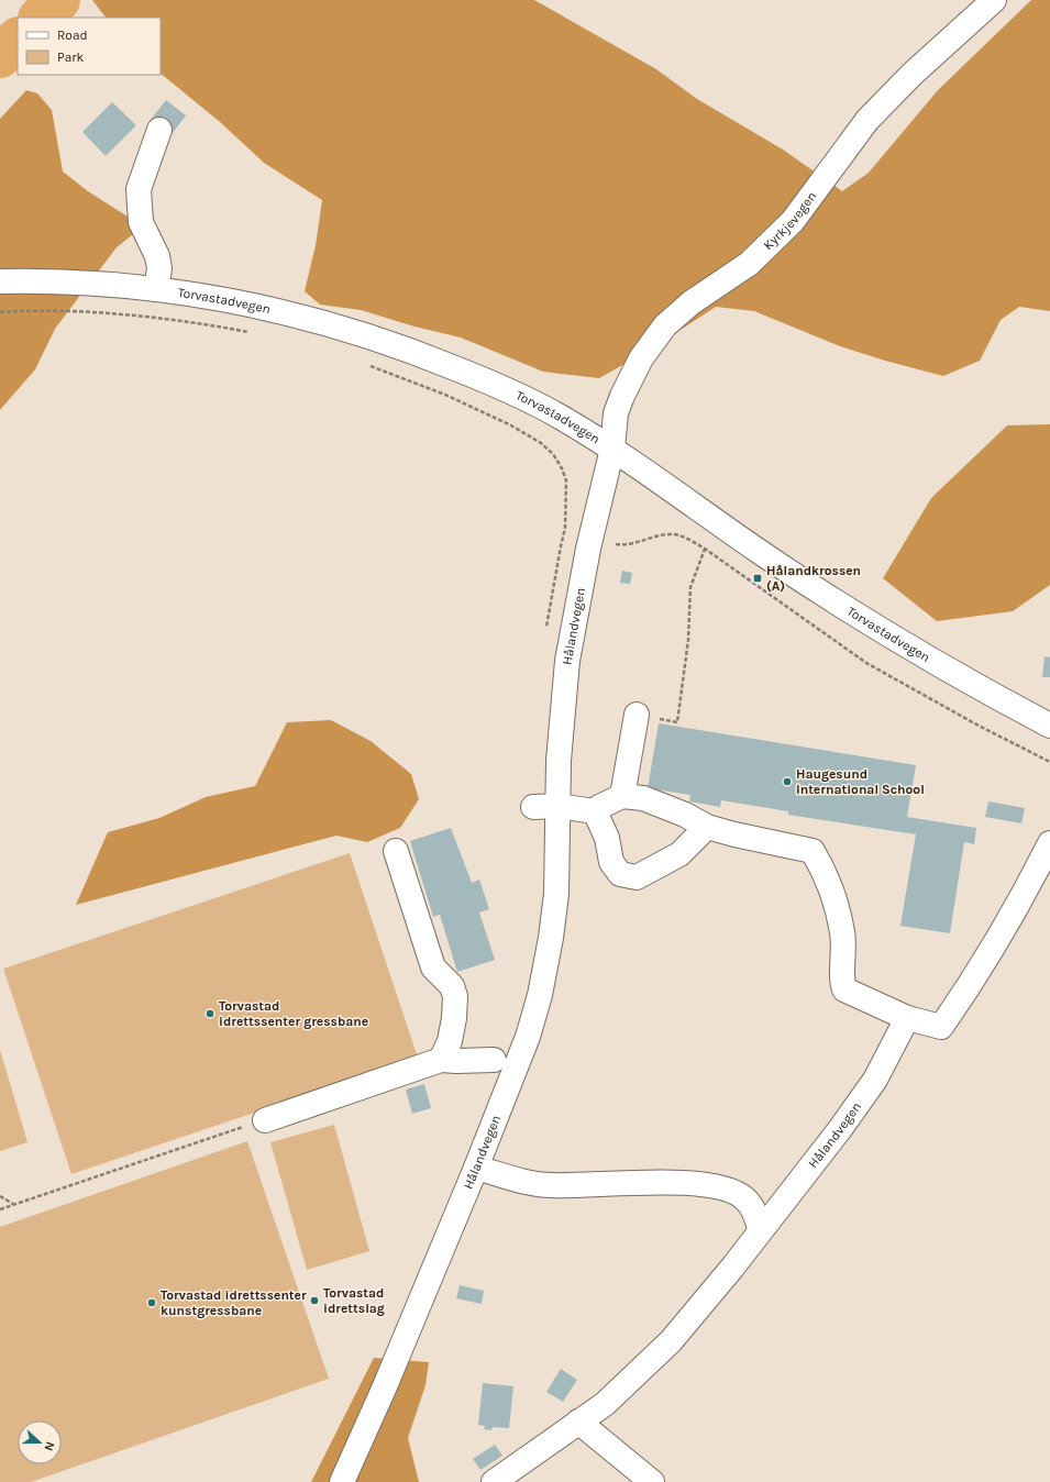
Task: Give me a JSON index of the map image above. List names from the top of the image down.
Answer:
{
  "streets": {
    "main road": ["Kyrkjevegen", "Torvastadvegen", "Hålandvegen"]
  },
  "crossings": [
    ["Kyrkjevegen", "Torvastadvegen"],
    ["Kyrkjevegen", "Hålandvegen"],
    ["Torvastadvegen", "Hålandvegen"]
  ],
  "places": {
    "transit": ["Hålandkrossen (A)"],
    "other": [
      "Haugesund International School",
      "Torvastad idrettssenter gressbane",
      "Torvastad idrettslag",
      "Torvastad idrettssenter kunstgressbane"
    ]
  },
  "legend": ["Road", "Park"],
  "north": "right"
}
